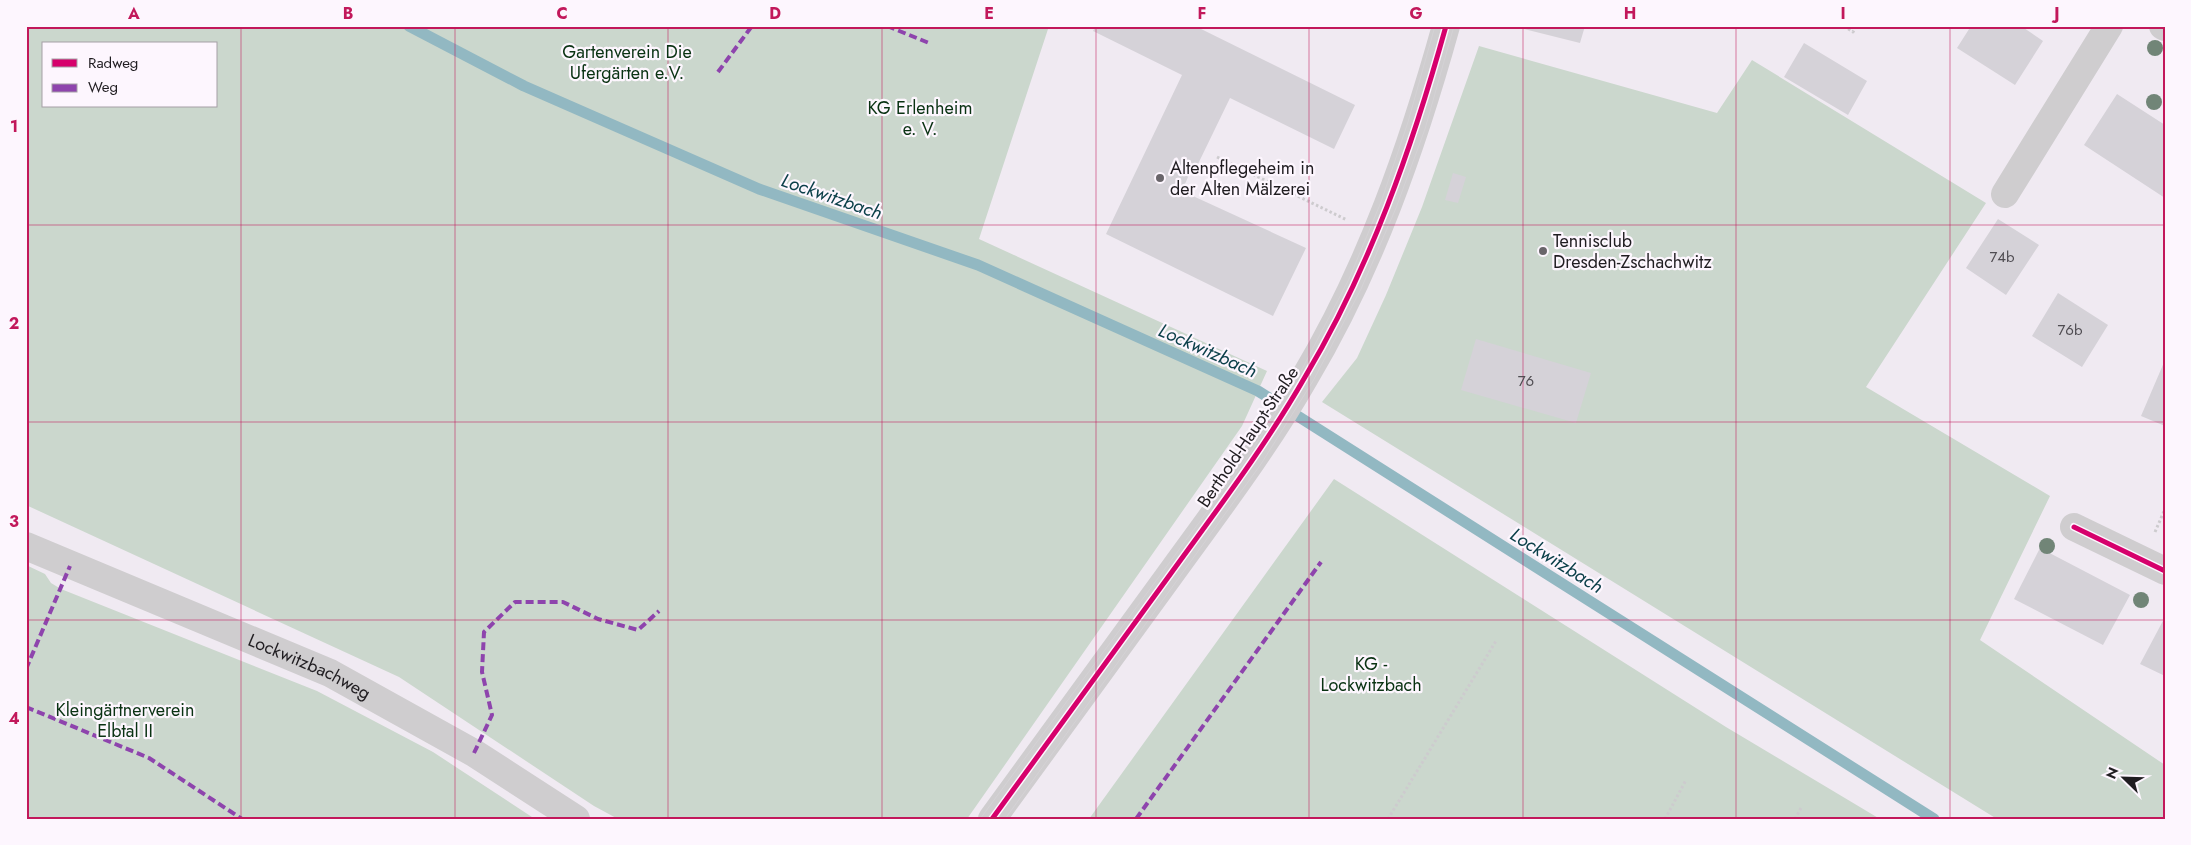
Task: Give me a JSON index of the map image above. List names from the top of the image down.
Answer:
{
  "streets": {
    "street": ["Berthold-Haupt-Straße", "Lockwitzbachweg"]
  },
  "water": ["Lockwitzbach"],
  "parks": [
    "Gartenverein Die Ufergärten e.V.",
    "KG Erlenheim e. V.",
    "KG - Lockwitzbach",
    "Kleingärtnerverein Elbtal II"
  ],
  "places": ["Altenpflegeheim in der Alten Mälzerei", "Tennisclub Dresden-Zschachwitz"],
  "house_numbers": ["74b", "76b", "76"],
  "legend": ["Radweg", "Weg"],
  "north": "top left",
  "grid": {
    "columns": [
      "A",
      "B",
      "C",
      "D",
      "E",
      "F",
      "G",
      "H",
      "I",
      "J"
    ],
    "rows": [
      "1",
      "2",
      "3",
      "4"
    ]
  }
}
